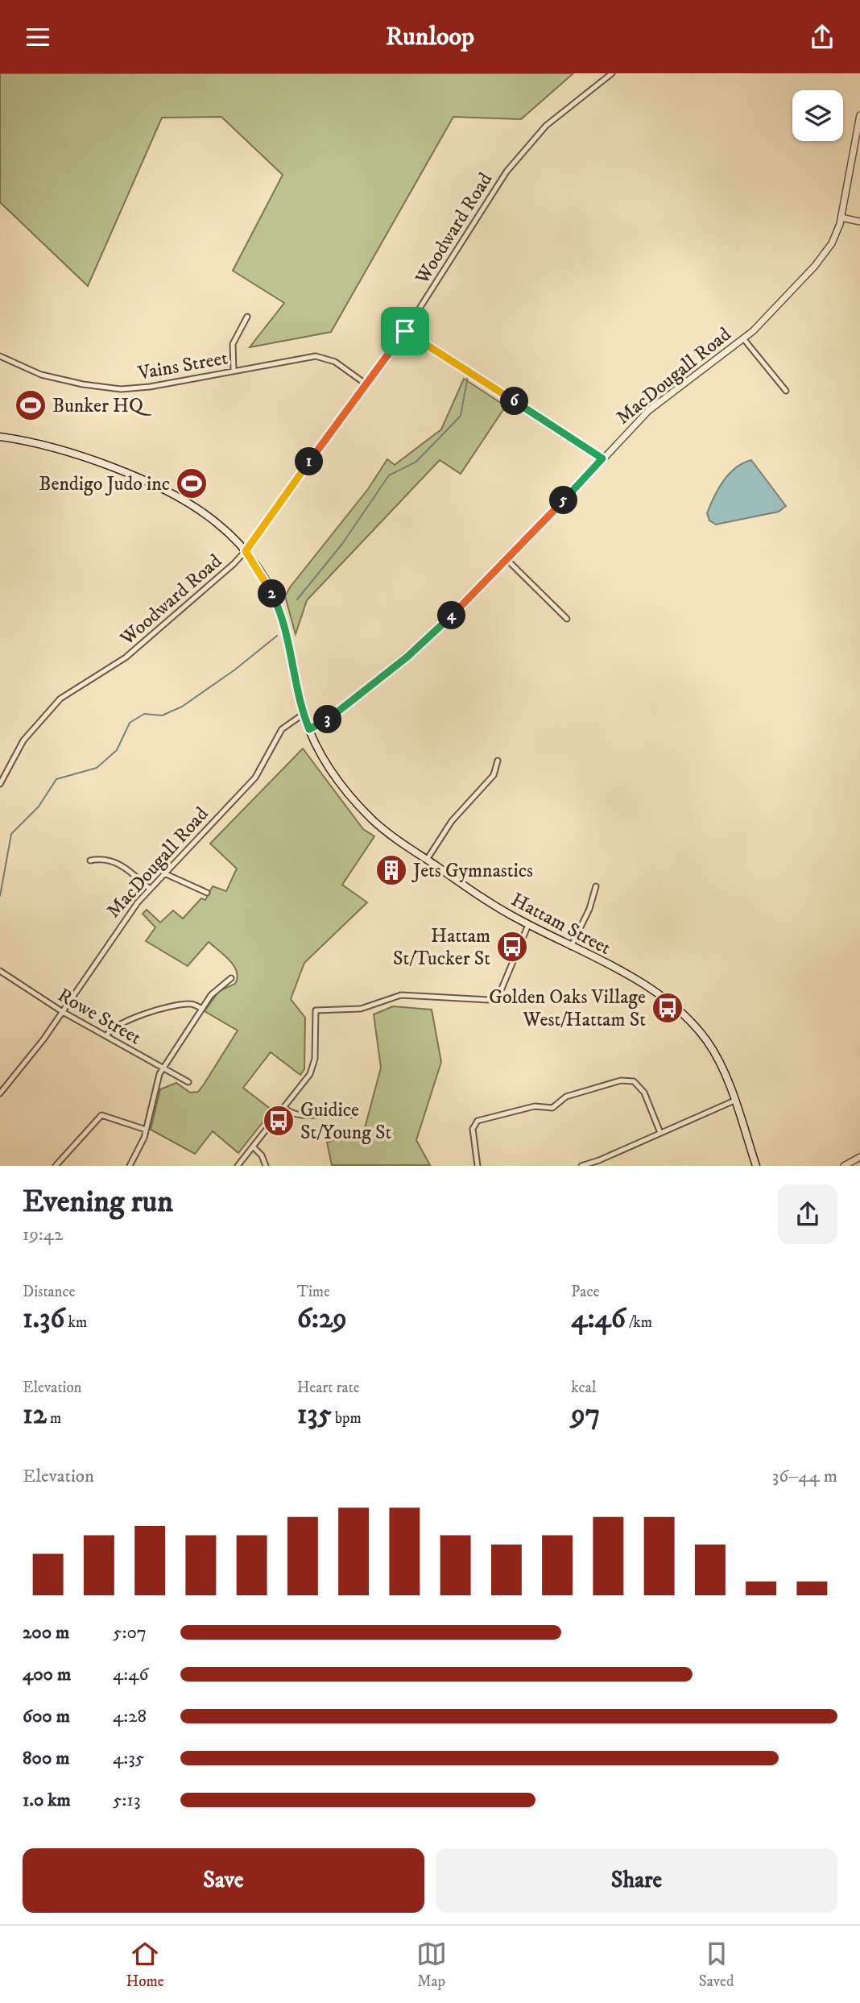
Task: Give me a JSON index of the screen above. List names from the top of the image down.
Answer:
{
  "streets": {
    "main road": ["Hattam Street"],
    "street": [
      "Woodward Road",
      "Vains Street",
      "MacDougall Road",
      "Rowe Street"
    ]
  },
  "crossings": [
    ["Woodward Road", "Vains Street"],
    ["Woodward Road", "Hattam Street"],
    ["MacDougall Road", "Hattam Street"],
    ["MacDougall Road", "Rowe Street"]
  ],
  "places": {
    "sports": ["Bunker HQ", "Bendigo Judo inc"],
    "building": ["Jets Gymnastics"],
    "bus stop": ["Hattam St/Tucker St", "Golden Oaks Village West/Hattam St", "Guidice St/Young St"]
  },
  "page": {
    "header": "Runloop",
    "pins": [
      "6",
      "1",
      "5",
      "2",
      "4",
      "3"
    ],
    "heading": ["Evening run", "19:42"],
    "stats": [
      ["Distance", "1.36 km"],
      ["Time", "6:29"],
      ["Pace", "4:46 /km"],
      ["Elevation", "12 m"],
      ["Heart rate", "135 bpm"],
      ["kcal", "97"]
    ],
    "chart": ["Elevation", "36–44 m"],
    "list": [
      {
        "name": "200 m",
        "note": "5:07"
      },
      {
        "name": "400 m",
        "note": "4:46"
      },
      {
        "name": "600 m",
        "note": "4:28"
      },
      {
        "name": "800 m",
        "note": "4:35"
      },
      {
        "name": "1.0 km",
        "note": "5:13"
      }
    ],
    "buttons": ["Save", "Share"],
    "tabs": ["Home", "Map", "Saved"]
  }
}
